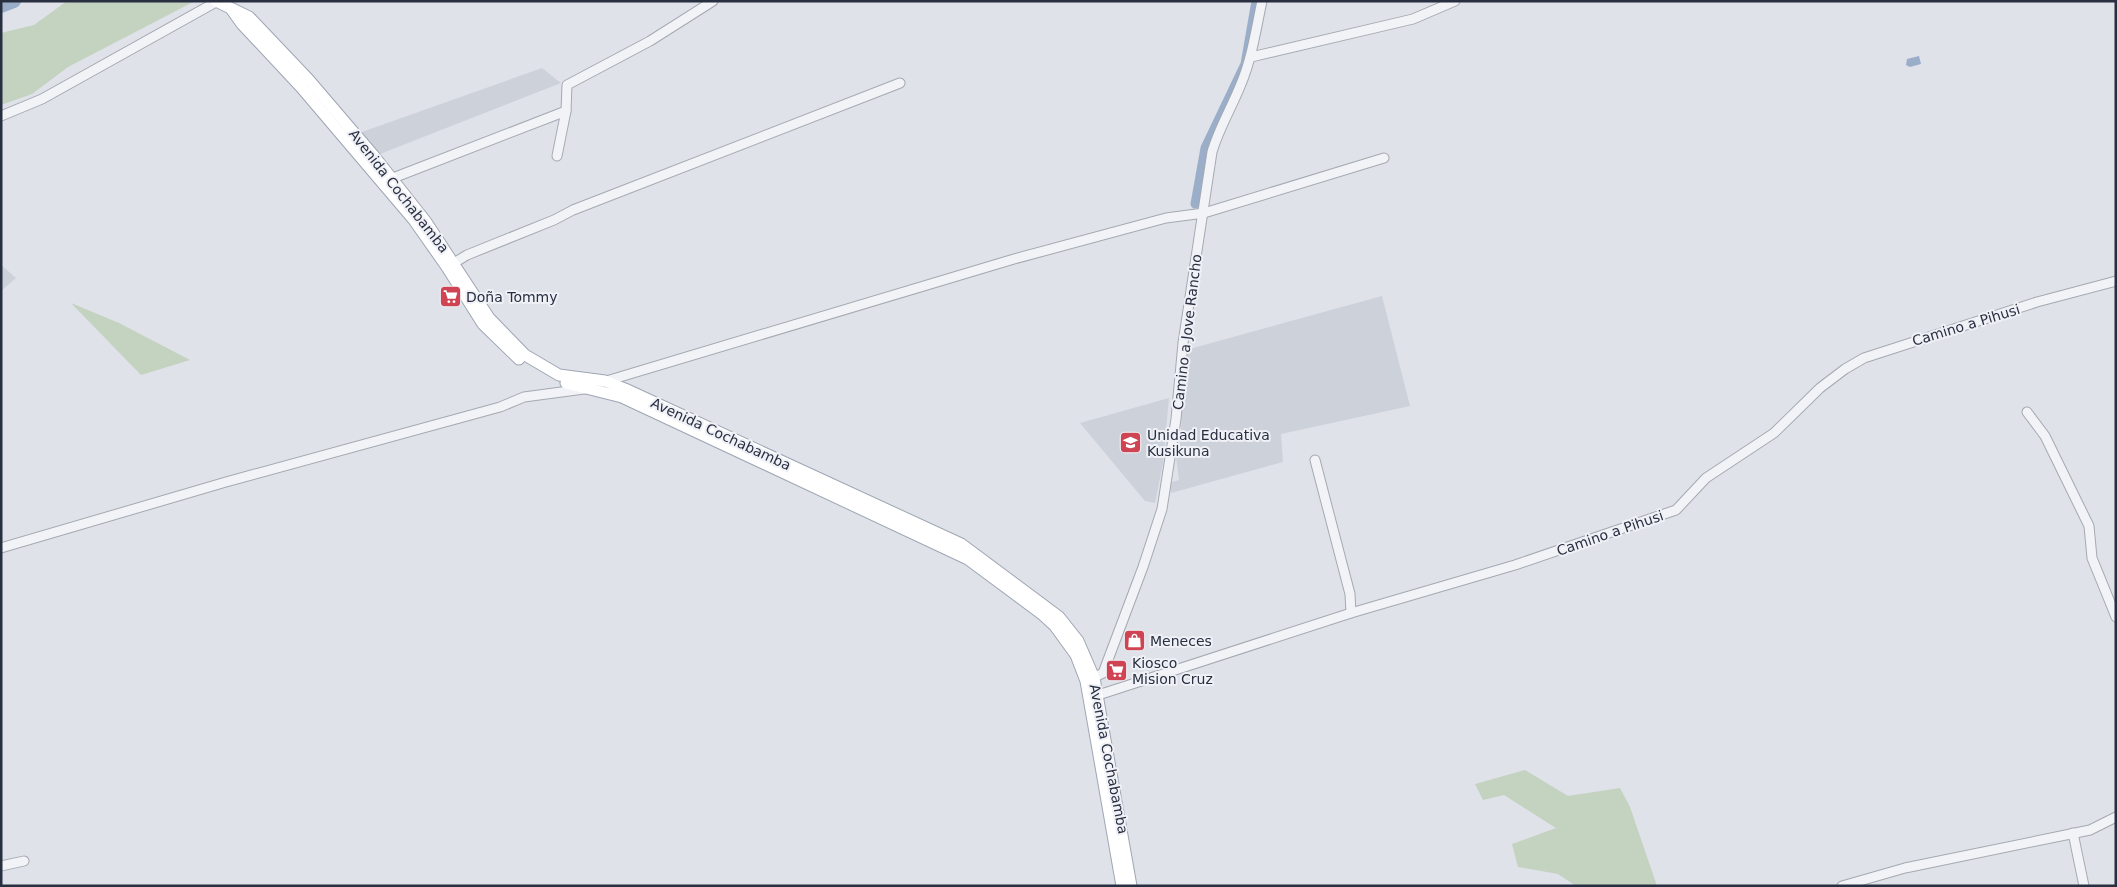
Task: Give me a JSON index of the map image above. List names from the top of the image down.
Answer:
{
  "streets": {
    "main road": ["Avenida Cochabamba"],
    "street": ["Camino a Pihusi", "Camino a Jove Rancho"]
  },
  "crossings": [
    ["Avenida Cochabamba", "Camino a Pihusi"],
    ["Avenida Cochabamba", "Camino a Jove Rancho"]
  ],
  "places": {
    "supermarket": ["Doña Tommy", "Kiosco Mision Cruz"],
    "school or university": ["Unidad Educativa Kusikuna"],
    "shop": ["Meneces"]
  }
}
